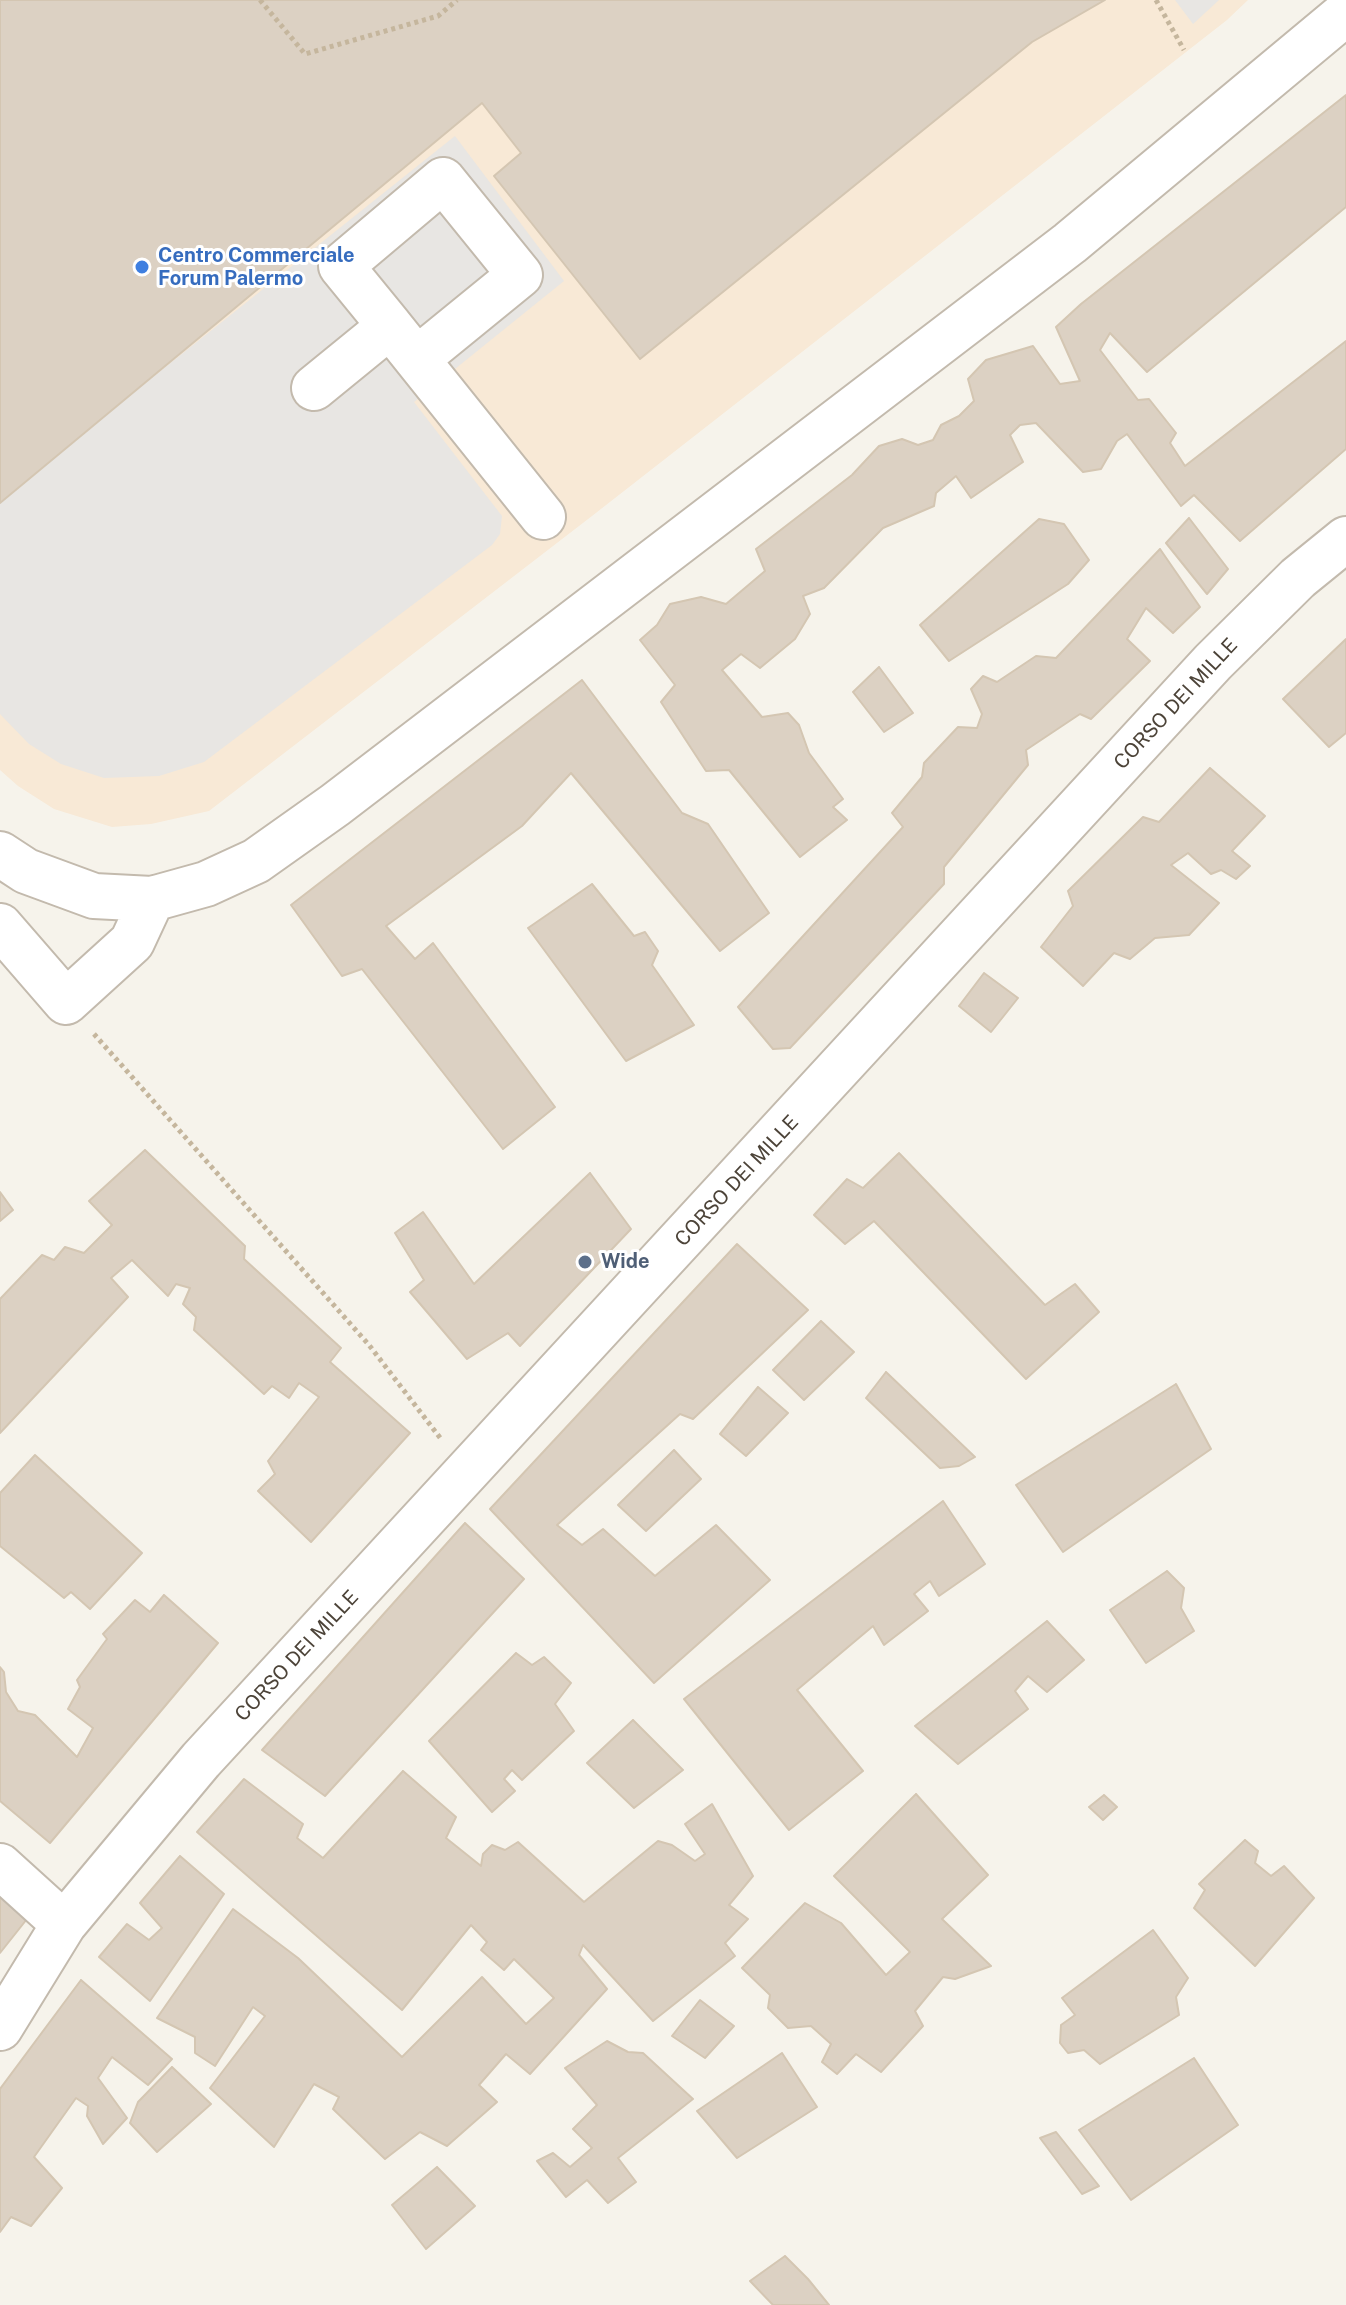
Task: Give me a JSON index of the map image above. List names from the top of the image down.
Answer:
{
  "streets": {
    "street": ["CORSO DEI MILLE"]
  },
  "places": ["Centro Commerciale Forum Palermo", "Wide"]
}
